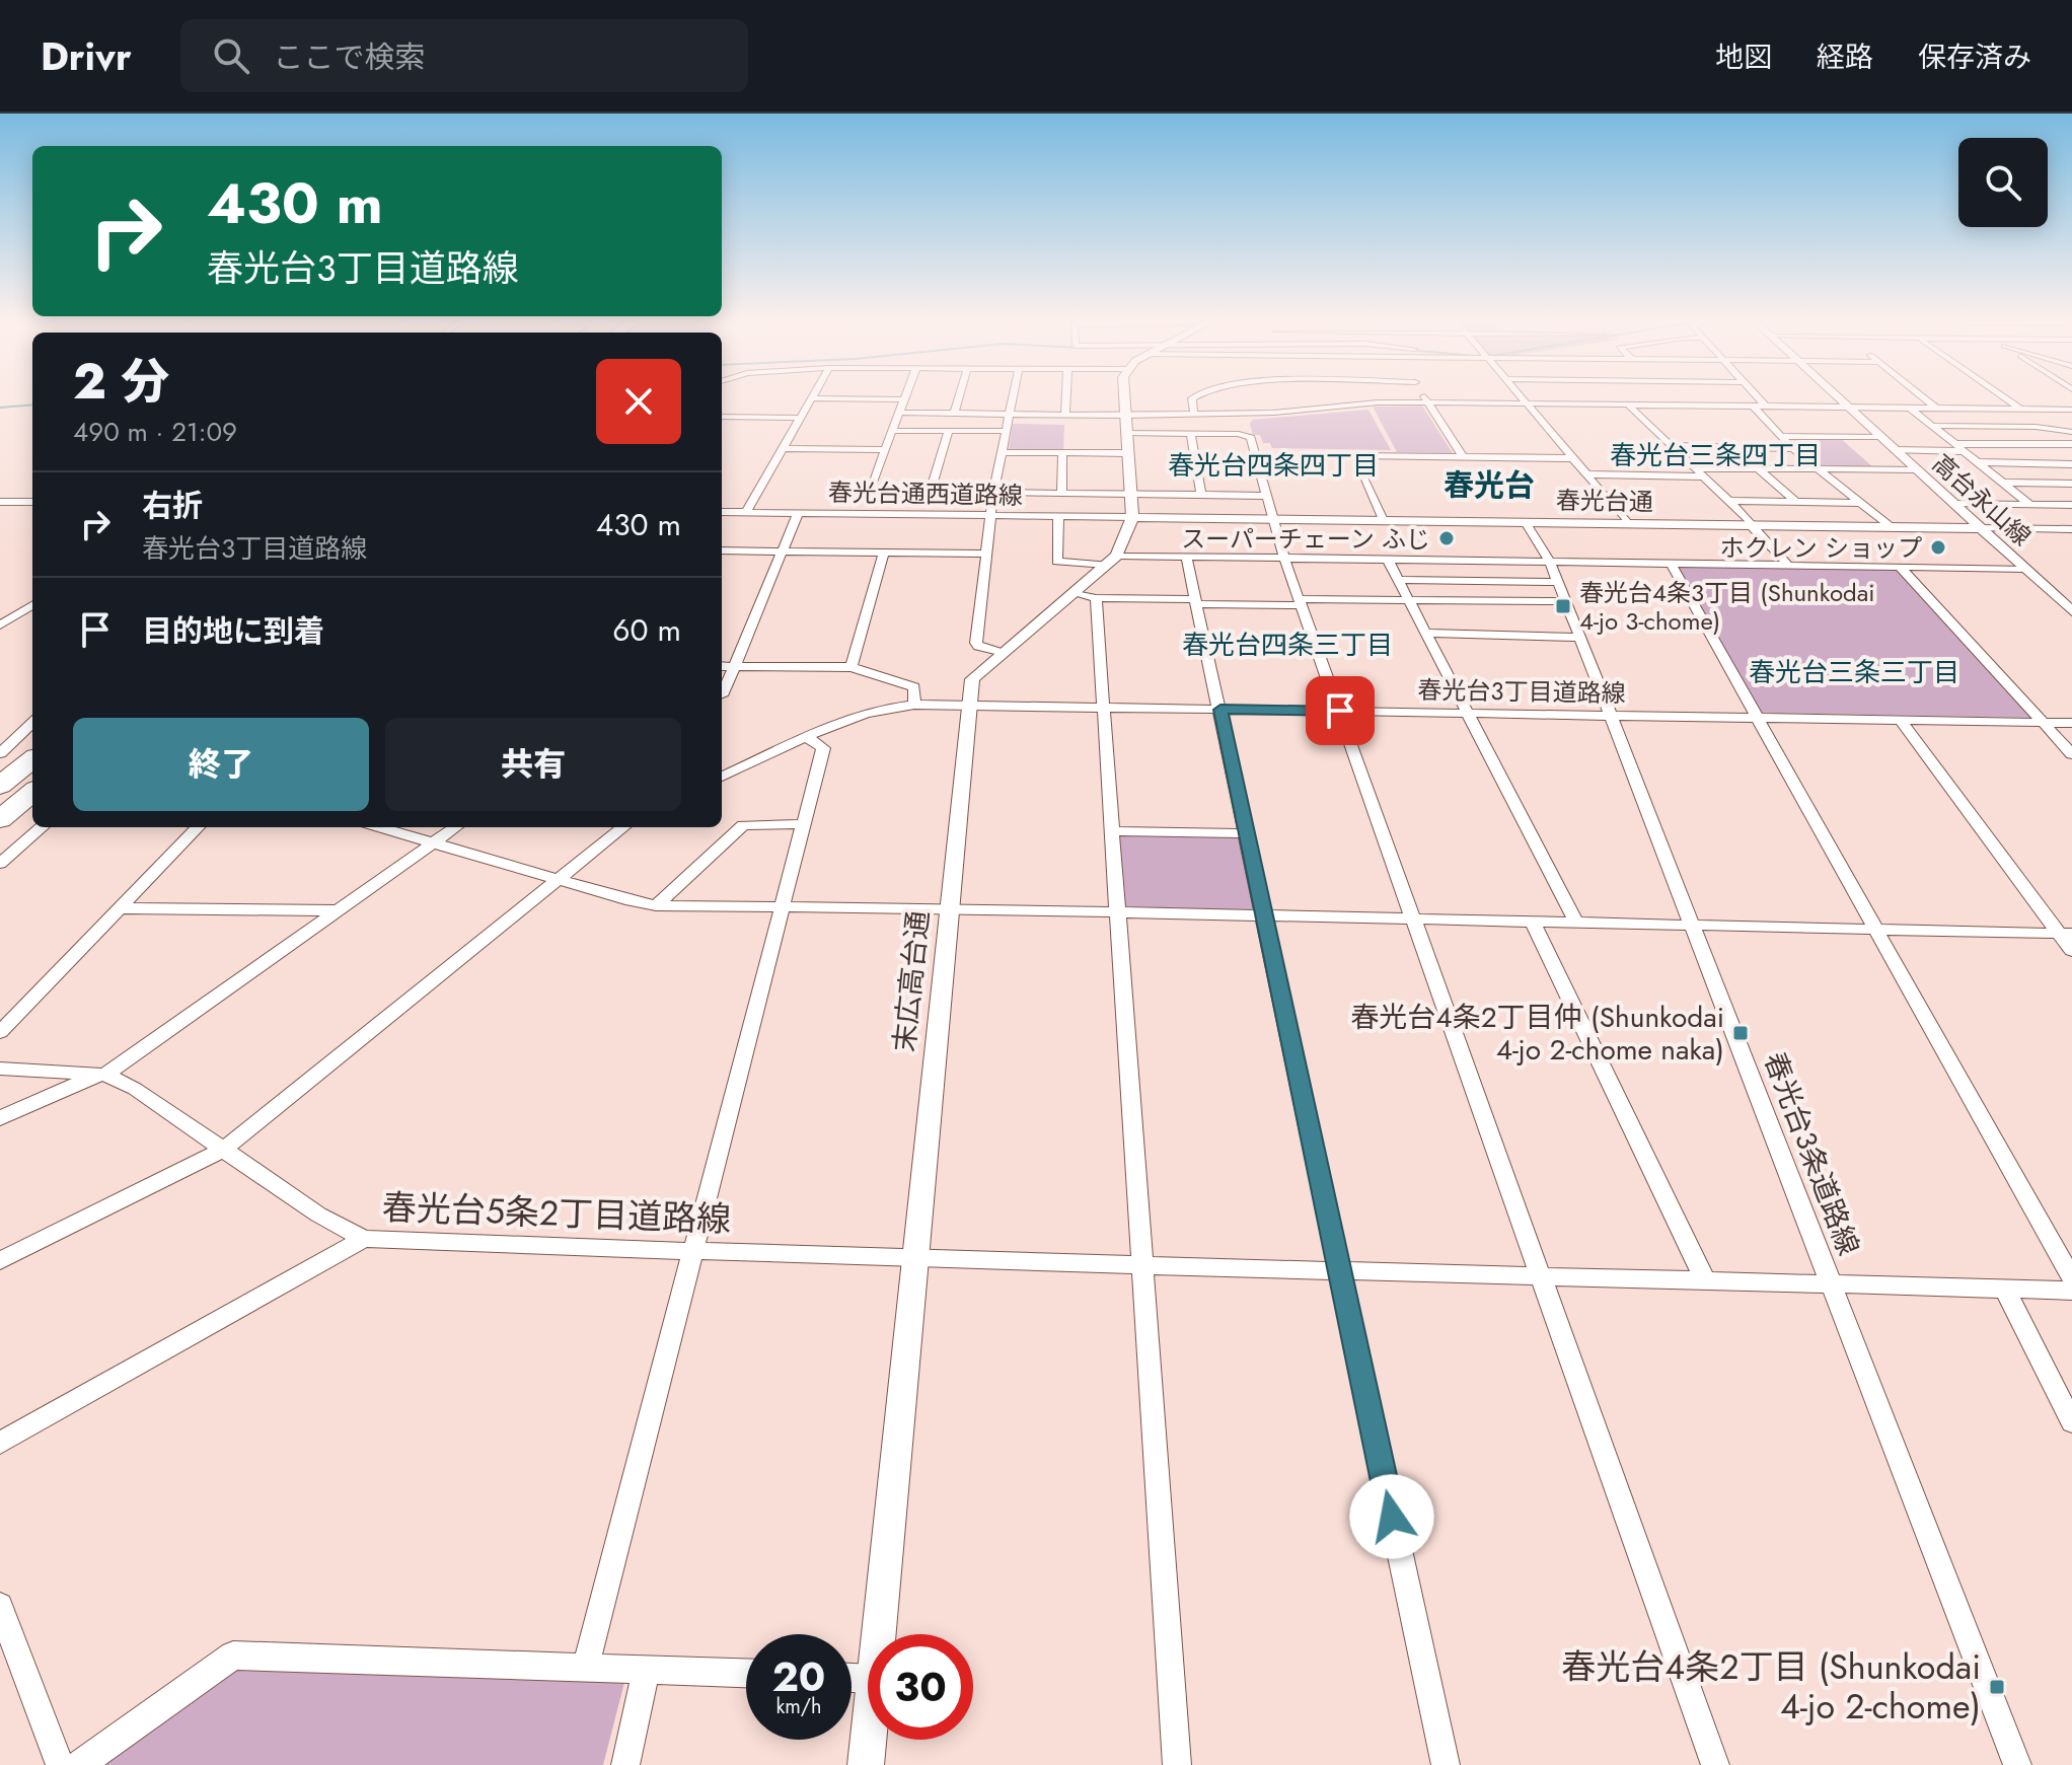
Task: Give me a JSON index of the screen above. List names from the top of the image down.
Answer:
{
  "streets": {
    "street": [
      "春光台通西道路線",
      "高台永山線",
      "春光台通",
      "春光台3丁目道路線",
      "末広高台通",
      "春光台3条道路線",
      "春光台5条2丁目道路線"
    ]
  },
  "crossings": [
    ["春光台通西道路線", "春光台通"],
    ["春光台通西道路線", "末広高台通"],
    ["高台永山線", "春光台通"],
    ["春光台通", "末広高台通"],
    ["春光台通", "春光台3条道路線"],
    ["春光台3丁目道路線", "末広高台通"],
    ["春光台3丁目道路線", "春光台3条道路線"],
    ["末広高台通", "春光台5条2丁目道路線"],
    ["春光台3条道路線", "春光台5条2丁目道路線"]
  ],
  "districts": [
    "春光台三条四丁目",
    "春光台四条四丁目",
    "春光台",
    "春光台四条三丁目",
    "春光台三条三丁目"
  ],
  "places": {
    "other": ["スーパーチェーン ふじ", "ホクレン ショップ"],
    "transit": ["春光台4条3丁目 (Shunkodai 4-jo 3-chome)", "春光台4条2丁目仲 (Shunkodai 4-jo 2-chome naka)", "春光台4条2丁目 (Shunkodai 4-jo 2-chome)"]
  },
  "page": {
    "header": "Drivr",
    "search": "ここで検索",
    "nav": ["地図", "経路", "保存済み"],
    "turn": ["430 m", "春光台3丁目道路線"],
    "heading": ["2 分", "490 m · 21:09"],
    "list": [
      {
        "name": "右折",
        "note": "春光台3丁目道路線",
        "value": "430 m"
      },
      {
        "name": "目的地に到着",
        "value": "60 m"
      }
    ],
    "buttons": ["終了", "共有"],
    "speed": "20 km/h",
    "limit": "30"
  }
}
